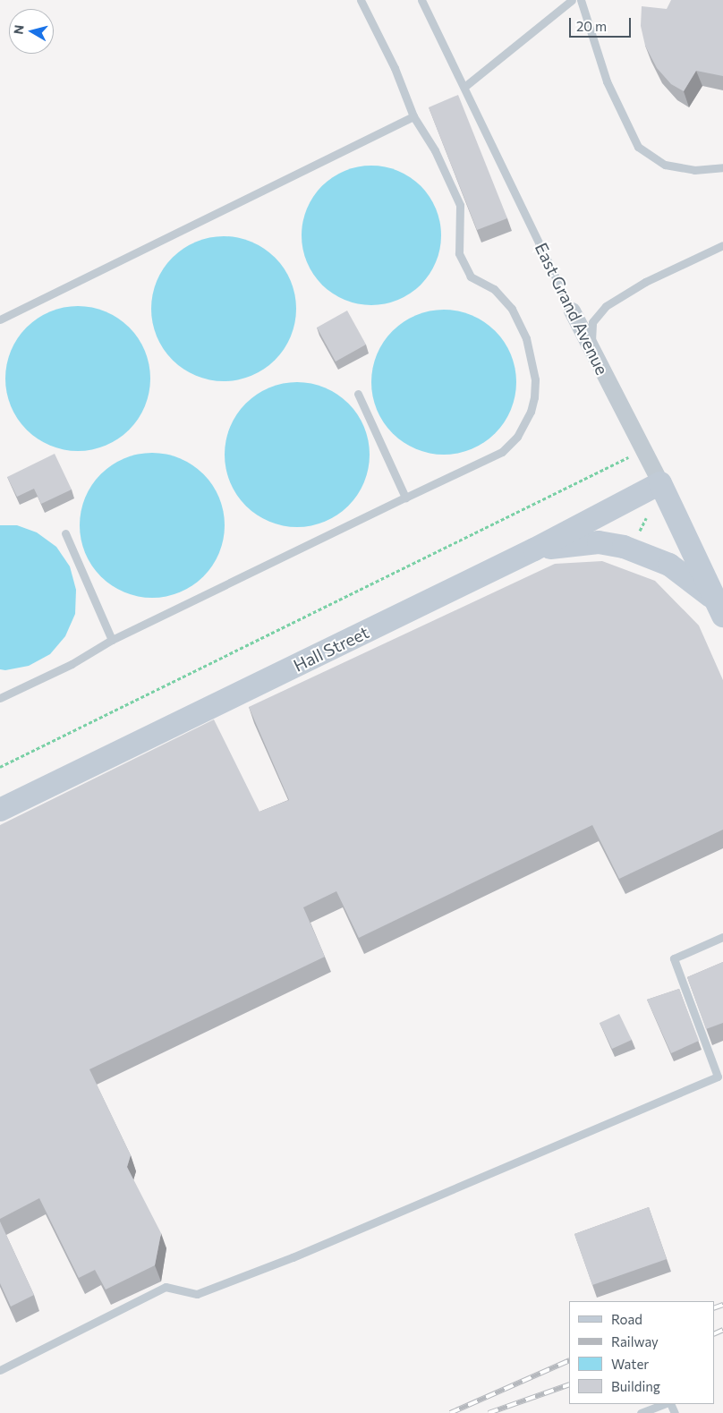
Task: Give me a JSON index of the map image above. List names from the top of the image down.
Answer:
{
  "streets": {
    "main road": ["East Grand Avenue", "Hall Street"]
  },
  "crossings": [
    ["East Grand Avenue", "Hall Street"]
  ],
  "legend": [
    "Road",
    "Railway",
    "Water",
    "Building"
  ],
  "scale_bar": "20 m",
  "north": "left"
}
